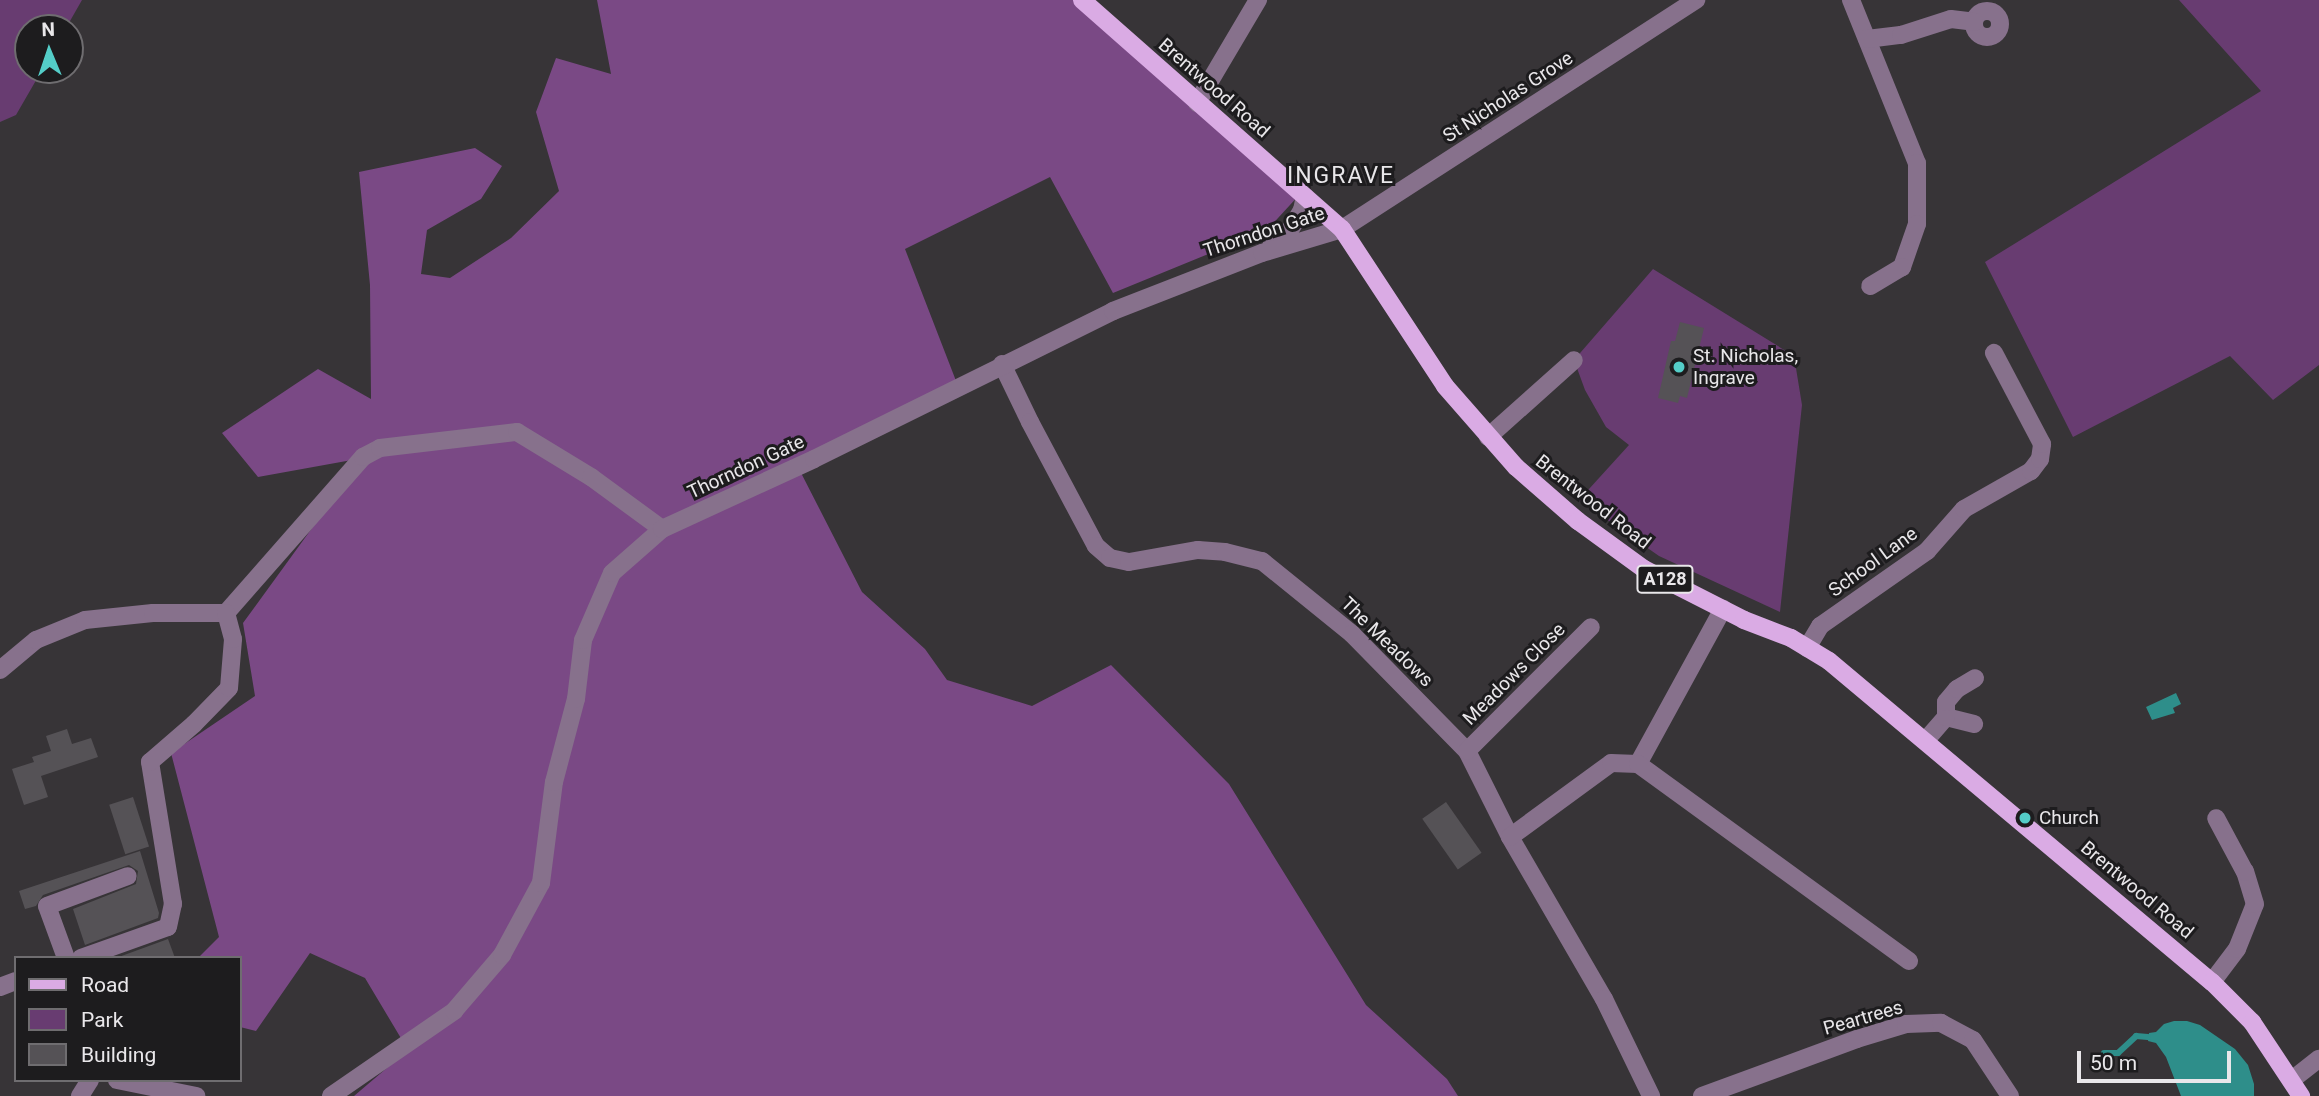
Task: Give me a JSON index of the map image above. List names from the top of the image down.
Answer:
{
  "streets": {
    "main road": ["Brentwood Road", "A128"],
    "street": [
      "St Nicholas Grove",
      "Thorndon Gate",
      "School Lane",
      "The Meadows",
      "Meadows Close",
      "Peartrees"
    ]
  },
  "crossings": [
    ["Brentwood Road", "St Nicholas Grove"],
    ["Brentwood Road", "Thorndon Gate"],
    ["Brentwood Road", "School Lane"],
    ["St Nicholas Grove", "Thorndon Gate"],
    ["Thorndon Gate", "The Meadows"],
    ["The Meadows", "Meadows Close"]
  ],
  "districts": ["INGRAVE"],
  "places": ["St. Nicholas, Ingrave", "Church"],
  "legend": ["Road", "Park", "Building"],
  "scale_bar": "50 m",
  "north": "top"
}
